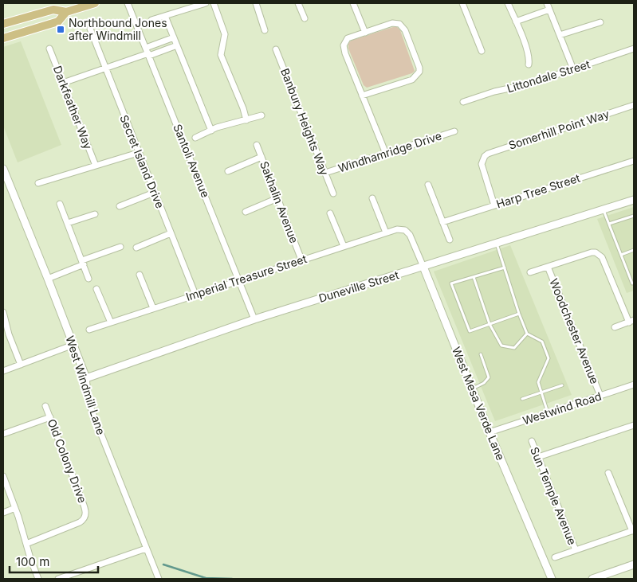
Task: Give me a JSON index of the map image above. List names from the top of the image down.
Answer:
{
  "streets": {
    "street": [
      "Littondale Street",
      "Darkfeather Way",
      "Banbury Heights Way",
      "Somerhill Point Way",
      "Windhamridge Drive",
      "Santoli Avenue",
      "Secret Island Drive",
      "Harp Tree Street",
      "Sakhalin Avenue",
      "Imperial Treasure Street",
      "Duneville Street",
      "Woodchester Avenue",
      "West Windmill Lane",
      "West Mesa Verde Lane",
      "Westwind Road",
      "Old Colony Drive",
      "Sun Temple Avenue"
    ]
  },
  "crossings": [
    ["Banbury Heights Way", "Windhamridge Drive"],
    ["Somerhill Point Way", "Harp Tree Street"],
    ["Santoli Avenue", "Imperial Treasure Street"],
    ["Santoli Avenue", "Duneville Street"],
    ["Secret Island Drive", "Imperial Treasure Street"],
    ["Sakhalin Avenue", "Imperial Treasure Street"],
    ["Imperial Treasure Street", "West Mesa Verde Lane"],
    ["Duneville Street", "West Windmill Lane"],
    ["Duneville Street", "West Mesa Verde Lane"],
    ["Woodchester Avenue", "Westwind Road"],
    ["West Mesa Verde Lane", "Westwind Road"]
  ],
  "places": {
    "transit": ["Northbound Jones after Windmill"]
  },
  "scale_bar": "100 m"
}
